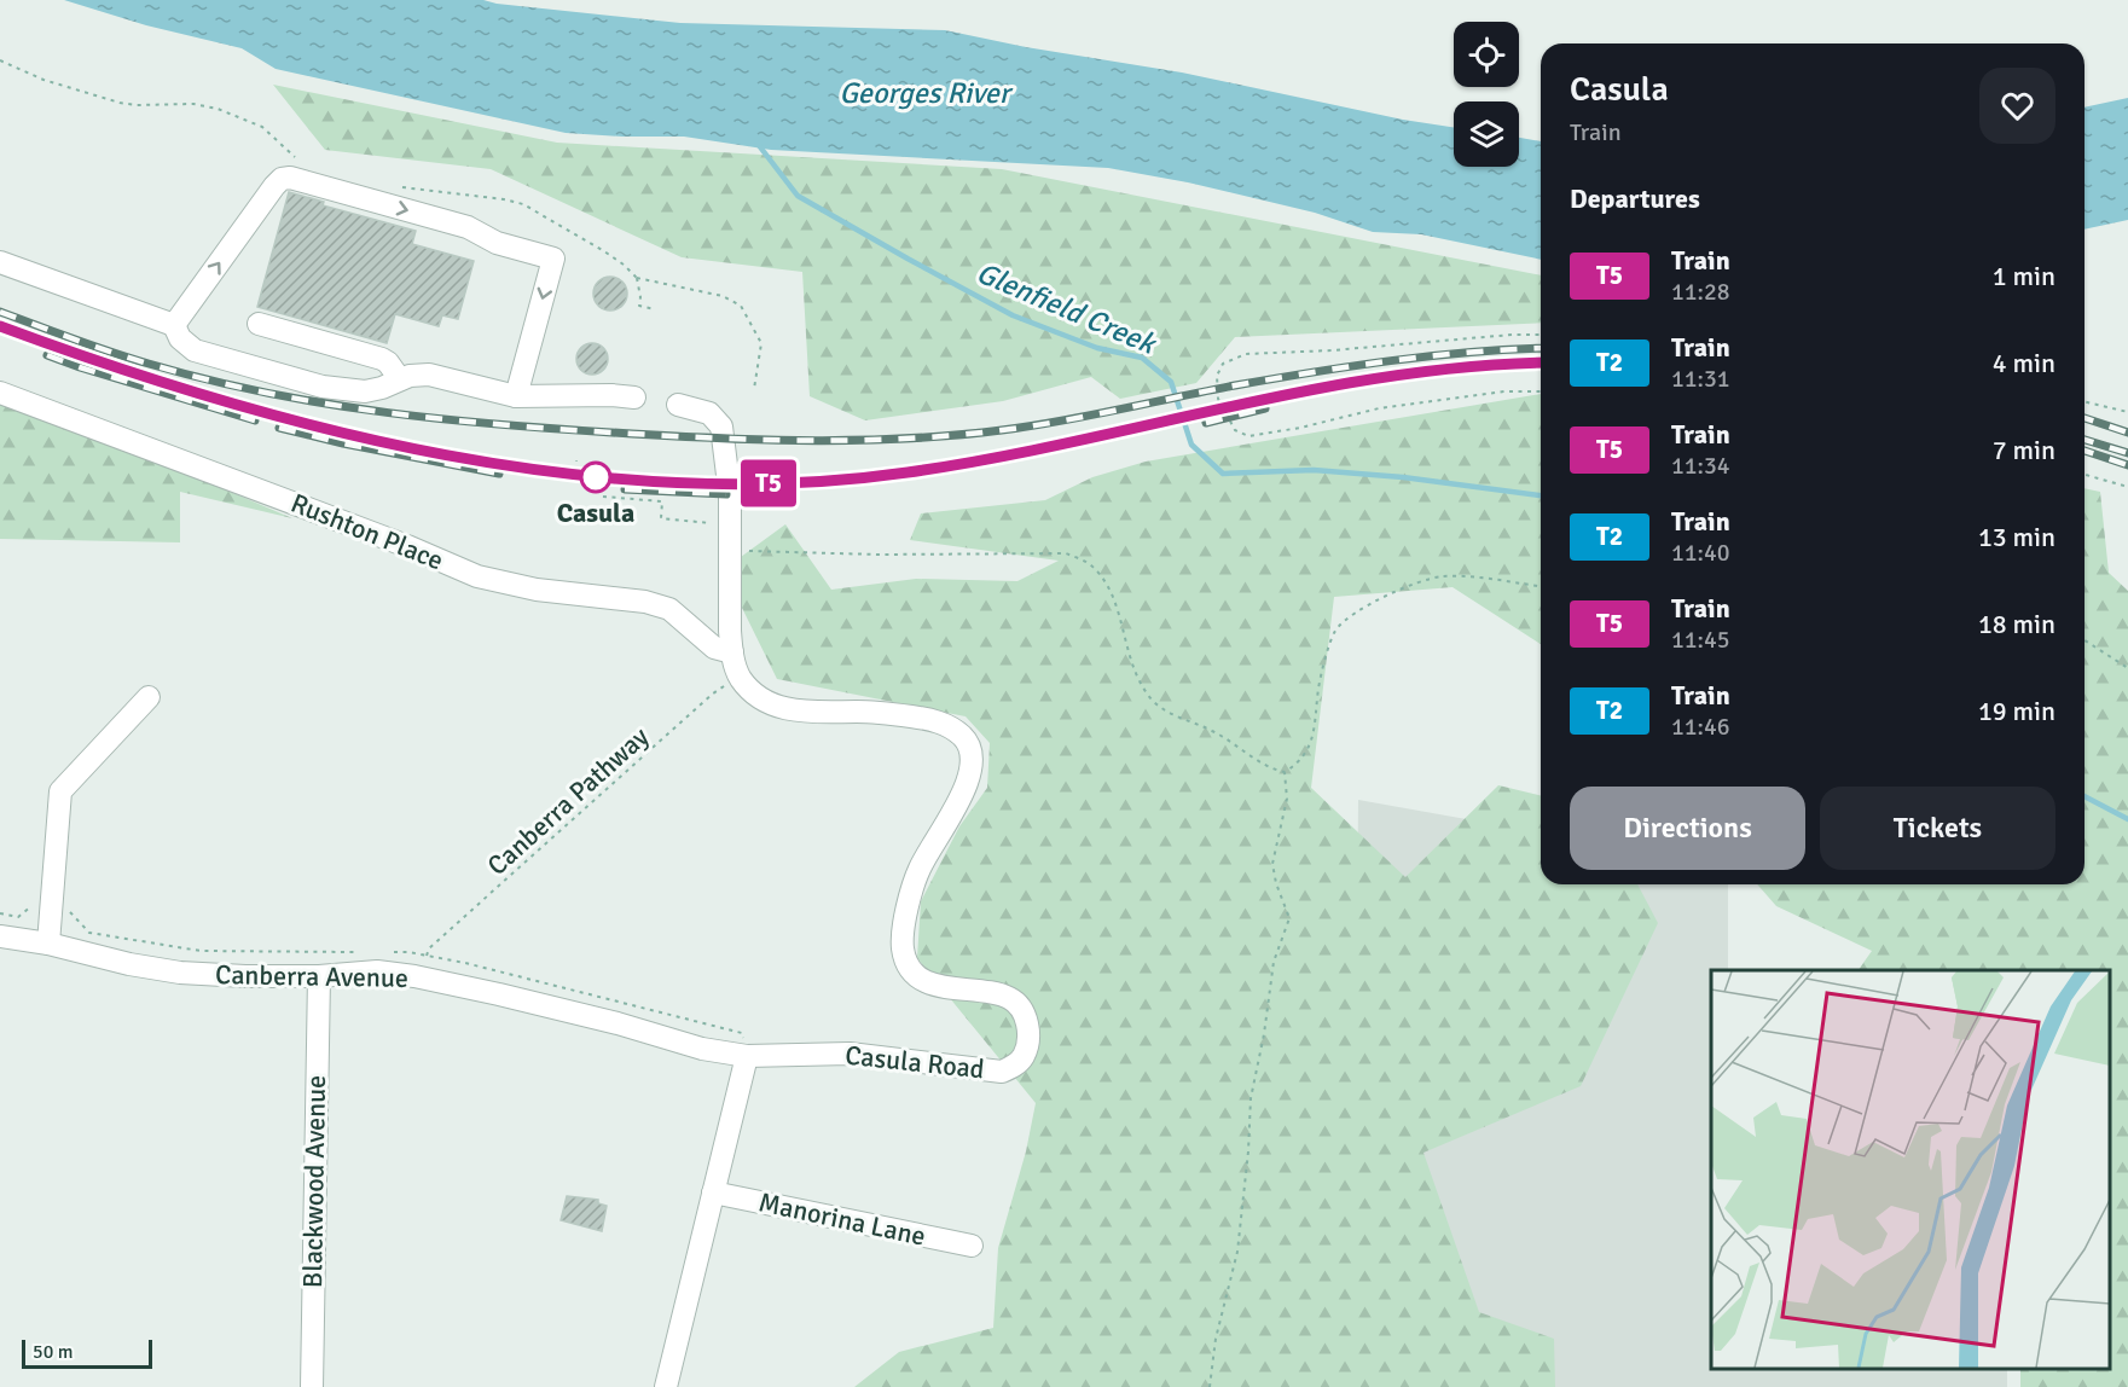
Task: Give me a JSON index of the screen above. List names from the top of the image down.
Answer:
{
  "streets": {
    "street": [
      "Rushton Place",
      "Canberra Avenue",
      "Casula Road",
      "Blackwood Avenue",
      "Manorina Lane"
    ],
    "path": ["Canberra Pathway"]
  },
  "crossings": [
    ["Canberra Pathway", "Casula Road"],
    ["Canberra Avenue", "Casula Road"],
    ["Canberra Avenue", "Blackwood Avenue"]
  ],
  "water": ["Georges River", "Glenfield Creek"],
  "places": ["Casula"],
  "scale_bar": "50 m",
  "page": {
    "on_map": "T5",
    "heading": [
      ["Casula", "Train"],
      "Departures"
    ],
    "list": [
      {
        "mark": "T5",
        "name": "Train",
        "note": "11:28",
        "value": "1 min"
      },
      {
        "mark": "T2",
        "name": "Train",
        "note": "11:31",
        "value": "4 min"
      },
      {
        "mark": "T5",
        "name": "Train",
        "note": "11:34",
        "value": "7 min"
      },
      {
        "mark": "T2",
        "name": "Train",
        "note": "11:40",
        "value": "13 min"
      },
      {
        "mark": "T5",
        "name": "Train",
        "note": "11:45",
        "value": "18 min"
      },
      {
        "mark": "T2",
        "name": "Train",
        "note": "11:46",
        "value": "19 min"
      }
    ],
    "buttons": ["Directions", "Tickets"],
    "scale": "50 m"
  }
}
